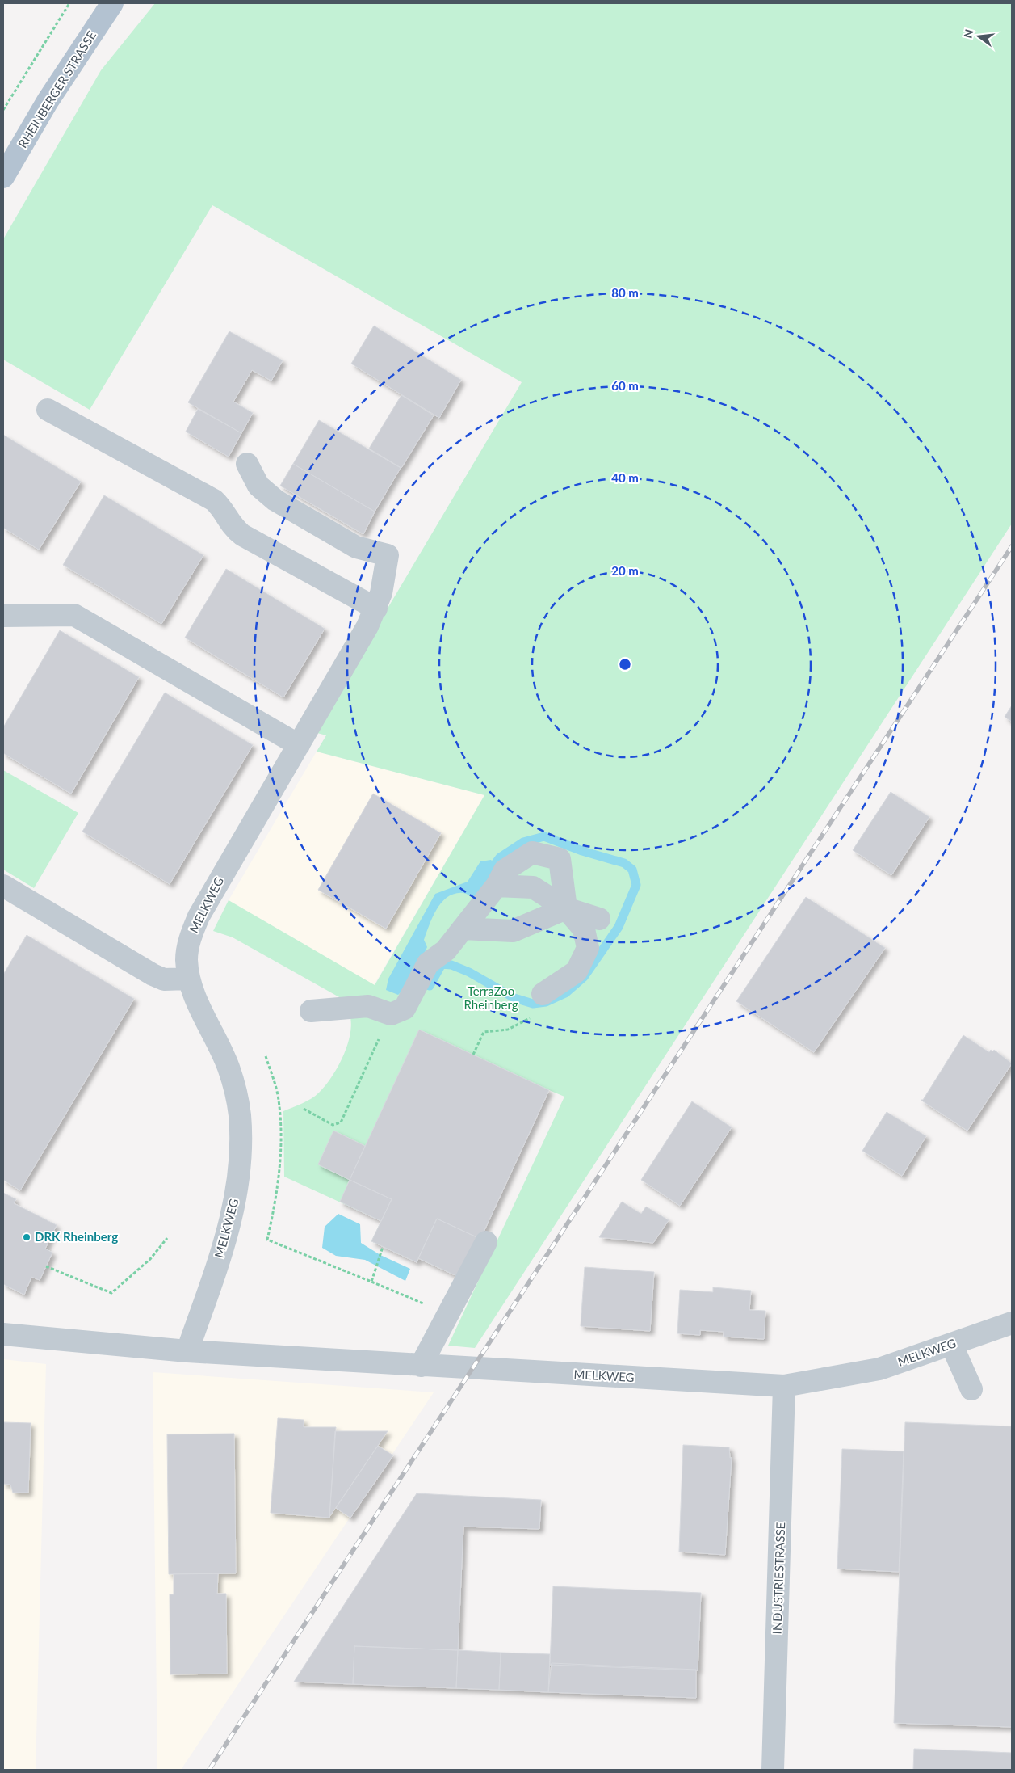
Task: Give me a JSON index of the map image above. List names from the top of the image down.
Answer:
{
  "streets": {
    "main road": ["RHEINBERGER STRASSE"],
    "street": ["MELKWEG", "INDUSTRIESTRASSE"]
  },
  "crossings": [
    ["MELKWEG", "INDUSTRIESTRASSE"]
  ],
  "parks": ["TerraZoo Rheinberg"],
  "places": ["DRK Rheinberg"],
  "north": "left",
  "rings": [
    "80 m",
    "60 m",
    "40 m",
    "20 m"
  ]
}
